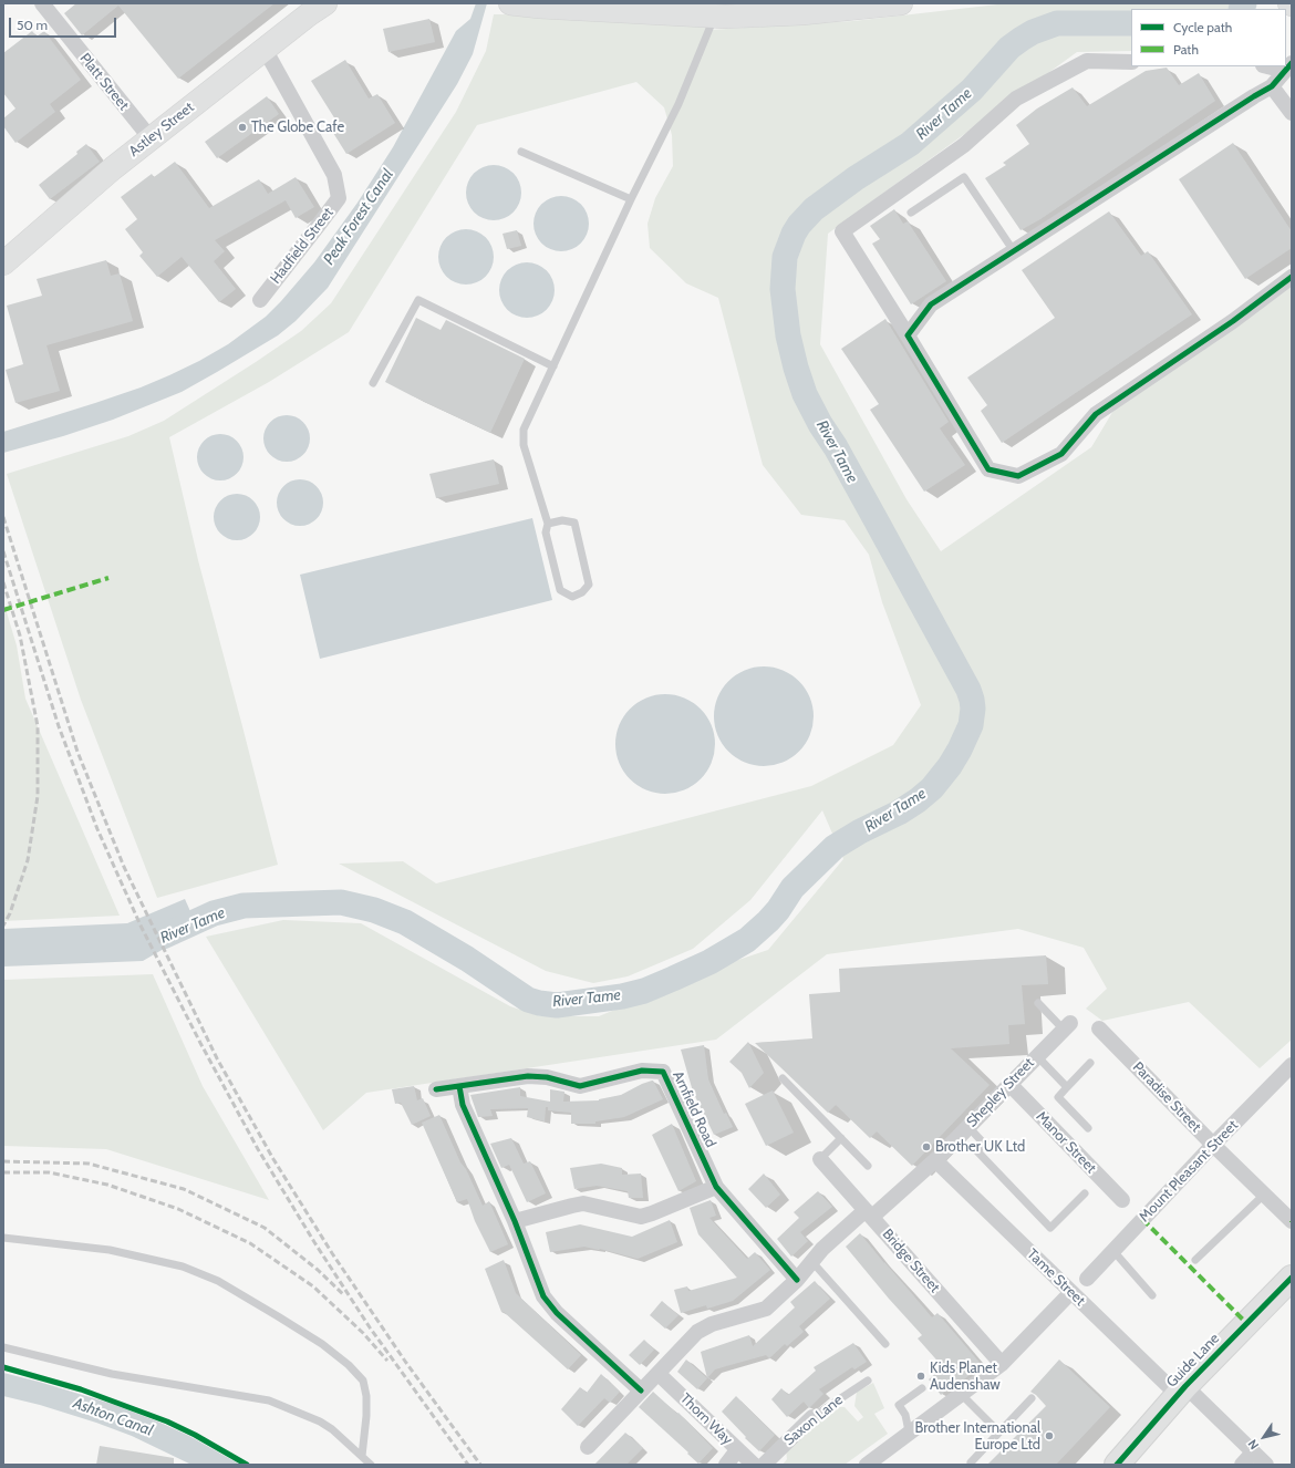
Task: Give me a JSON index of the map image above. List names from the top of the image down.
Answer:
{
  "streets": {
    "highway": ["Guide Lane"],
    "main road": ["Astley Street"],
    "street": [
      "Platt Street",
      "Hadfield Street",
      "Shepley Street",
      "Paradise Street",
      "Arnfield Road",
      "Manor Street",
      "Mount Pleasant Street",
      "Bridge Street",
      "Tame Street",
      "Thorn Way",
      "Saxon Lane"
    ]
  },
  "crossings": [
    ["Platt Street", "Astley Street"],
    ["Astley Street", "Hadfield Street"],
    ["Shepley Street", "Manor Street"],
    ["Shepley Street", "Bridge Street"],
    ["Shepley Street", "Tame Street"],
    ["Paradise Street", "Mount Pleasant Street"],
    ["Tame Street", "Guide Lane"]
  ],
  "water": ["River Tame", "Peak Forest Canal", "Ashton Canal"],
  "places": [
    "The Globe Cafe",
    "Brother UK Ltd",
    "Kids Planet Audenshaw",
    "Brother International Europe Ltd"
  ],
  "legend": ["Cycle path", "Path"],
  "scale_bar": "50 m",
  "north": "bottom left"
}
